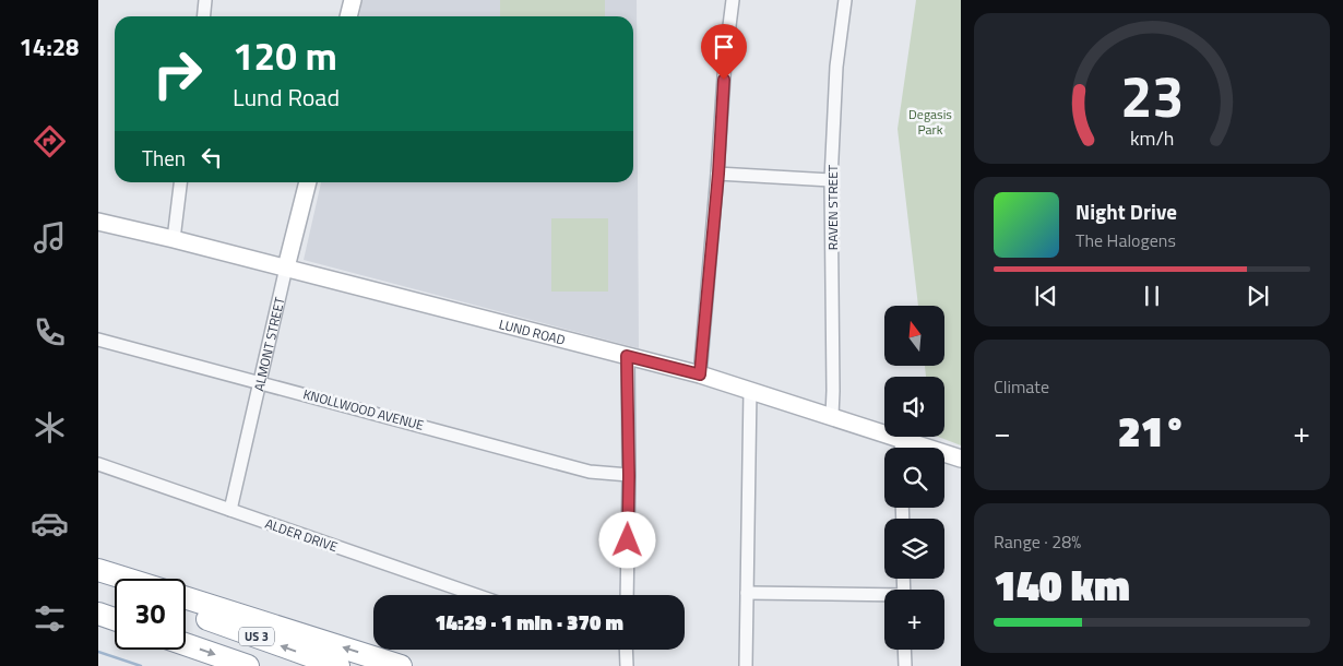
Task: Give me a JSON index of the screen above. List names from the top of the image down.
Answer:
{
  "streets": {
    "highway": ["US 3"],
    "street": [
      "RAVEN STREET",
      "LUND ROAD",
      "ALMONT STREET",
      "KNOLLWOOD AVENUE",
      "ALDER DRIVE"
    ]
  },
  "crossings": [
    ["RAVEN STREET", "LUND ROAD"],
    ["LUND ROAD", "ALMONT STREET"],
    ["ALMONT STREET", "KNOLLWOOD AVENUE"],
    ["ALMONT STREET", "ALDER DRIVE"]
  ],
  "parks": ["Degasis Park"],
  "north": "top",
  "page": {
    "tabs": "14:28",
    "turn": ["120 m", "Lund Road"],
    "then": "Then",
    "song": ["Night Drive", "The Halogens"],
    "map_buttons": "+",
    "tile": [
      "Climate",
      ["Range · 28%", "140 km"]
    ],
    "heat": ["−", "21°", "+"],
    "limit": "30",
    "trip": "14:29 · 1 min · 370 m",
    "gauge": ["23", "km/h"]
  }
}
